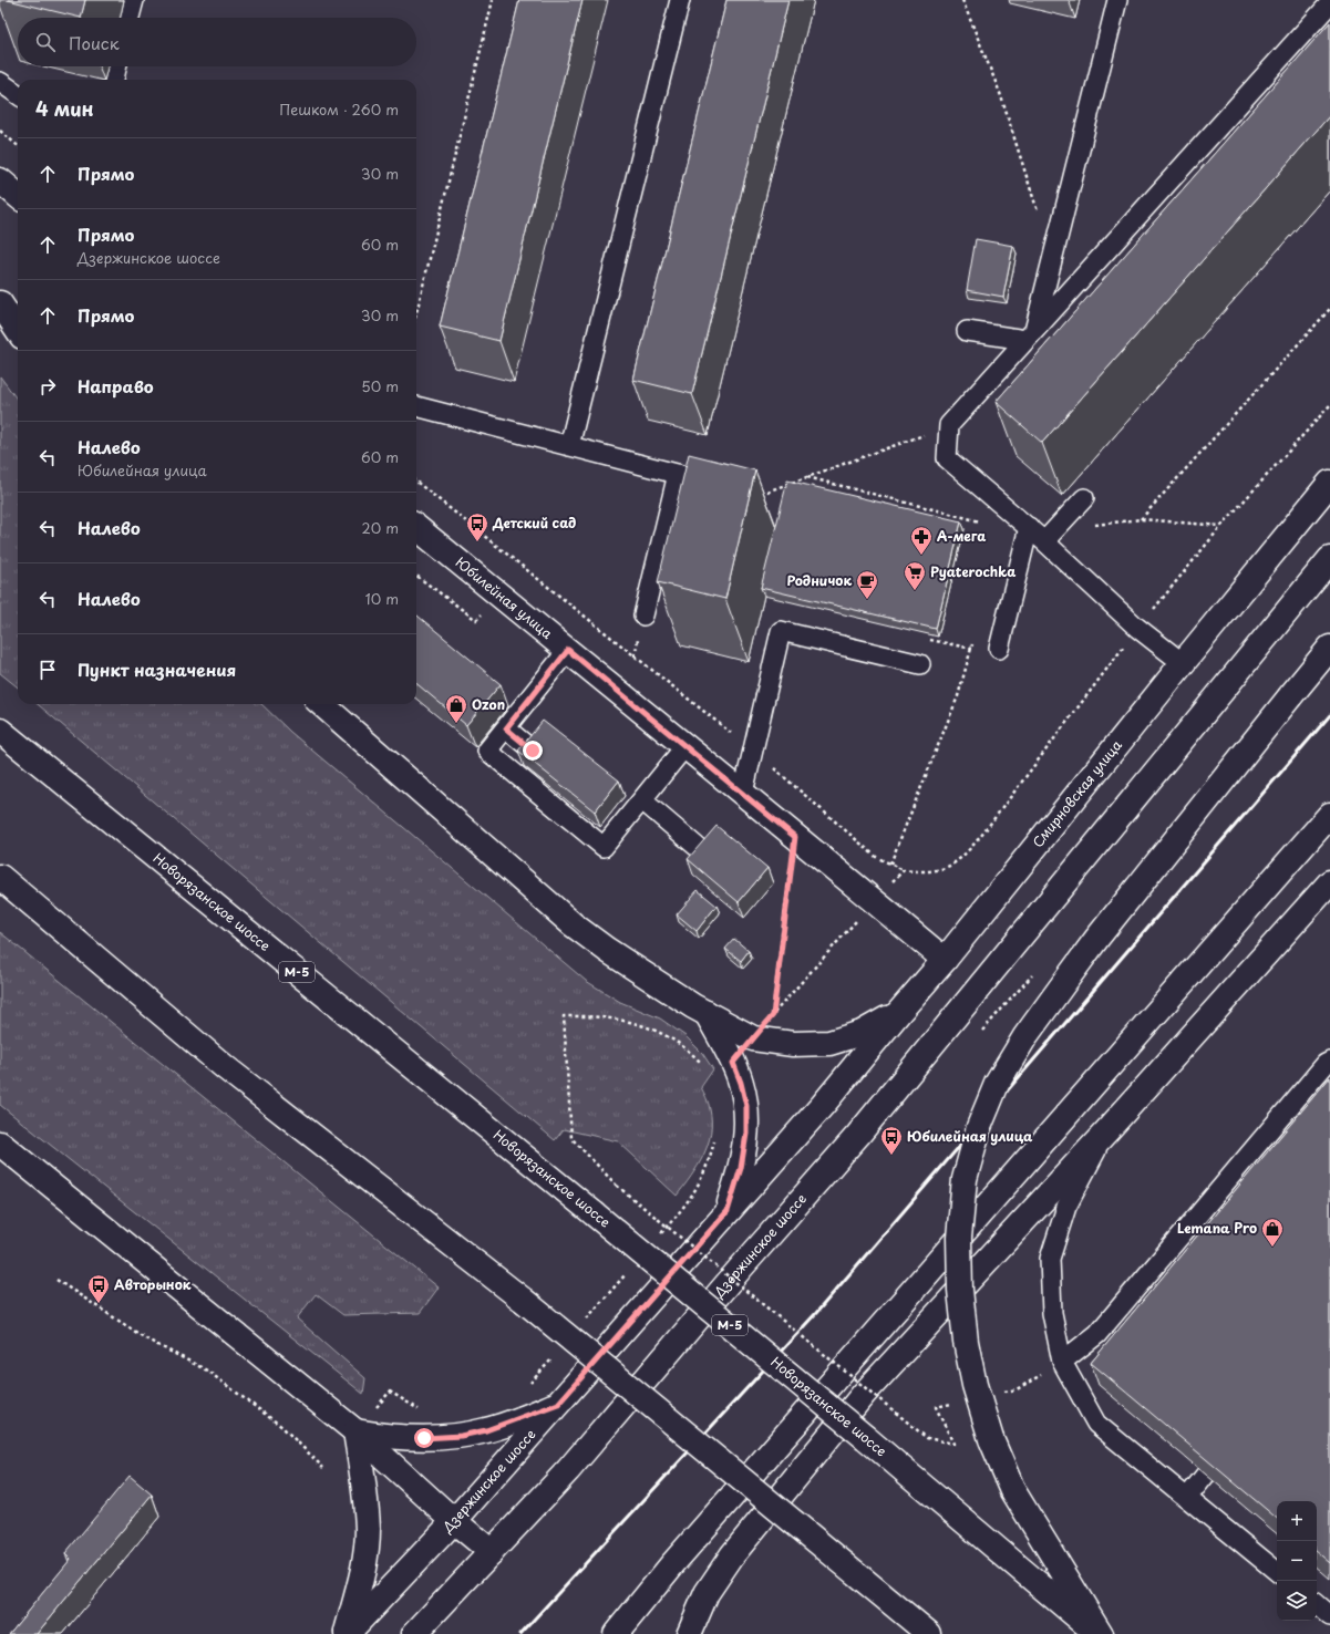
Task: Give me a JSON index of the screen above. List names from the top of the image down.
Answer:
{
  "streets": {
    "main road": [
      "Юбилейная улица",
      "Смирновская улица",
      "Новорязанское шоссе",
      "М-5",
      "Дзержинское шоссе"
    ]
  },
  "crossings": [
    ["Юбилейная улица", "Смирновская улица"],
    ["Смирновская улица", "Дзержинское шоссе"]
  ],
  "places": {
    "bus stop": ["Детский сад", "Юбилейная улица", "Авторынок"],
    "pharmacy": ["А-мега"],
    "supermarket": ["Pyaterochka"],
    "cafe": ["Родничок"],
    "shop": ["Ozon", "Lemana Pro"]
  },
  "page": {
    "search": "Поиск",
    "heading": ["4 мин", "Пешком · 260 m"],
    "list": [
      ["Прямо", "30 m"],
      ["Прямо", "Дзержинское шоссе", "60 m"],
      ["Прямо", "30 m"],
      ["Направо", "50 m"],
      ["Налево", "Юбилейная улица", "60 m"],
      ["Налево", "20 m"],
      ["Налево", "10 m"],
      "Пункт назначения"
    ],
    "map_buttons": ["+", "−"]
  }
}
